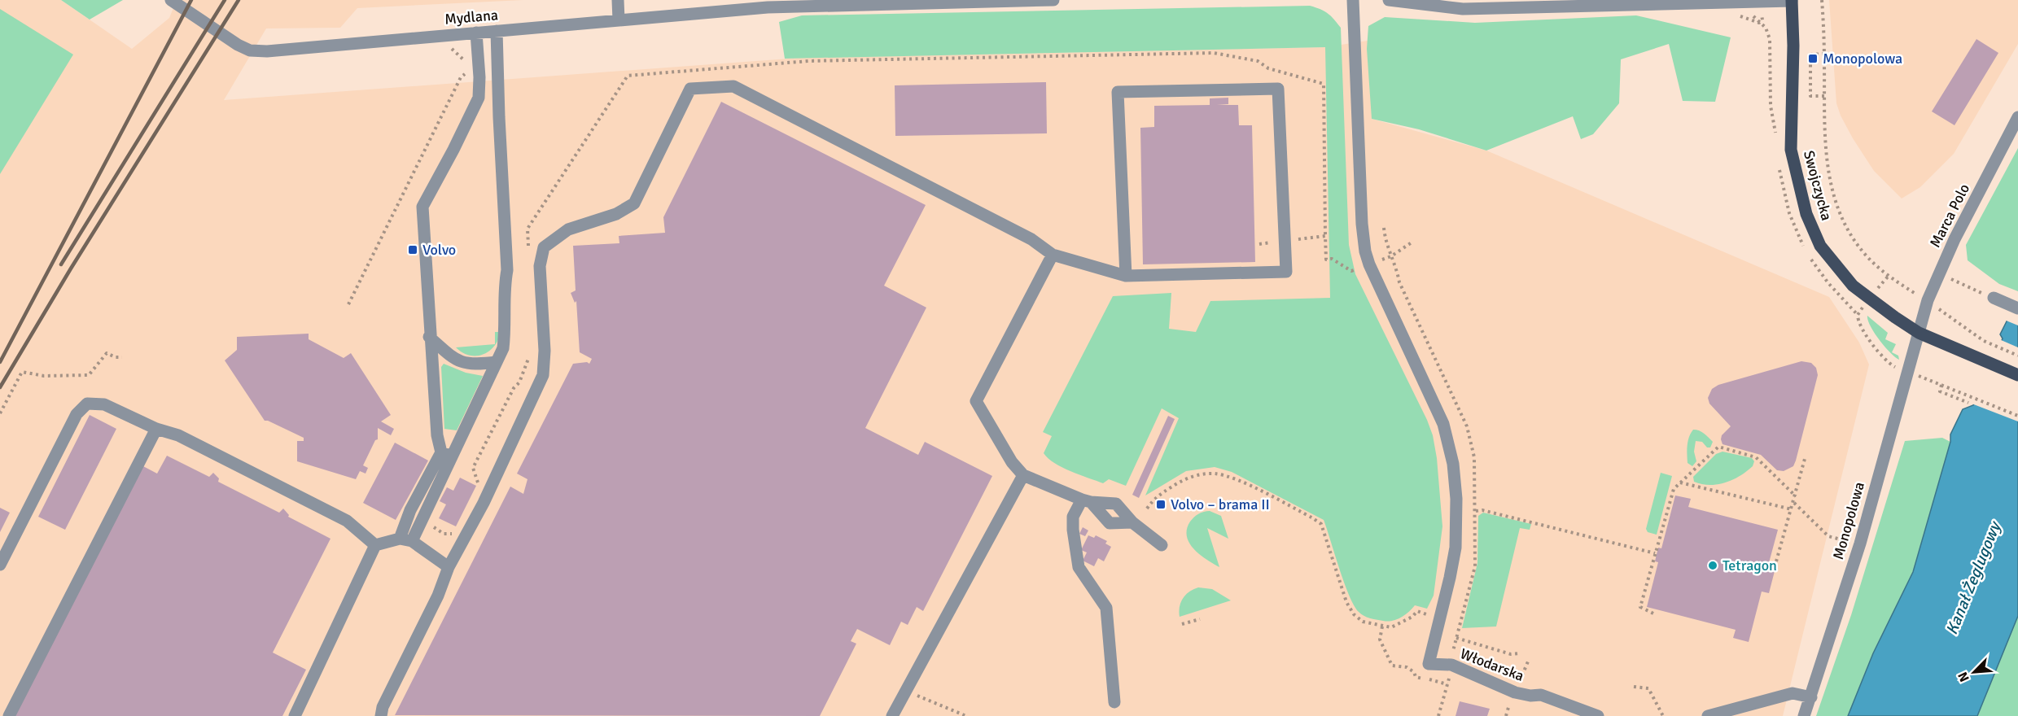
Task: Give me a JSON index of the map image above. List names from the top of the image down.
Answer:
{
  "streets": {
    "main road": ["Swojczycka"],
    "street": [
      "Mydlana",
      "Marca Polo",
      "Monopolowa",
      "Włodarska"
    ]
  },
  "crossings": [
    ["Swojczycka", "Marca Polo"],
    ["Swojczycka", "Monopolowa"],
    ["Marca Polo", "Monopolowa"]
  ],
  "water": ["Kanał Żeglugowy"],
  "places": {
    "transit": ["Monopolowa", "Volvo", "Volvo – brama II"],
    "other": ["Tetragon"]
  },
  "north": "bottom left"
}
